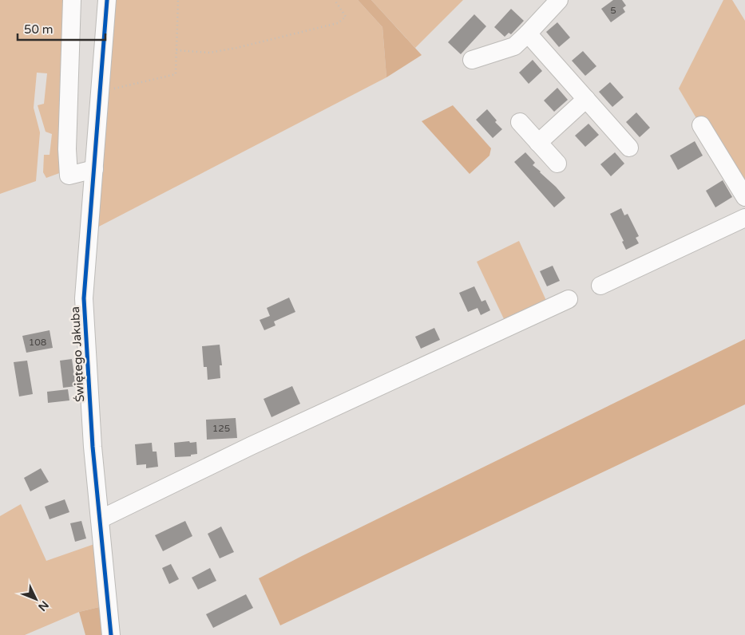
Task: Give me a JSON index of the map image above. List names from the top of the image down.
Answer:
{
  "streets": {
    "street": ["Świętego Jakuba"]
  },
  "house_numbers": ["5", "108", "125"],
  "scale_bar": "50 m",
  "north": "bottom right"
}
